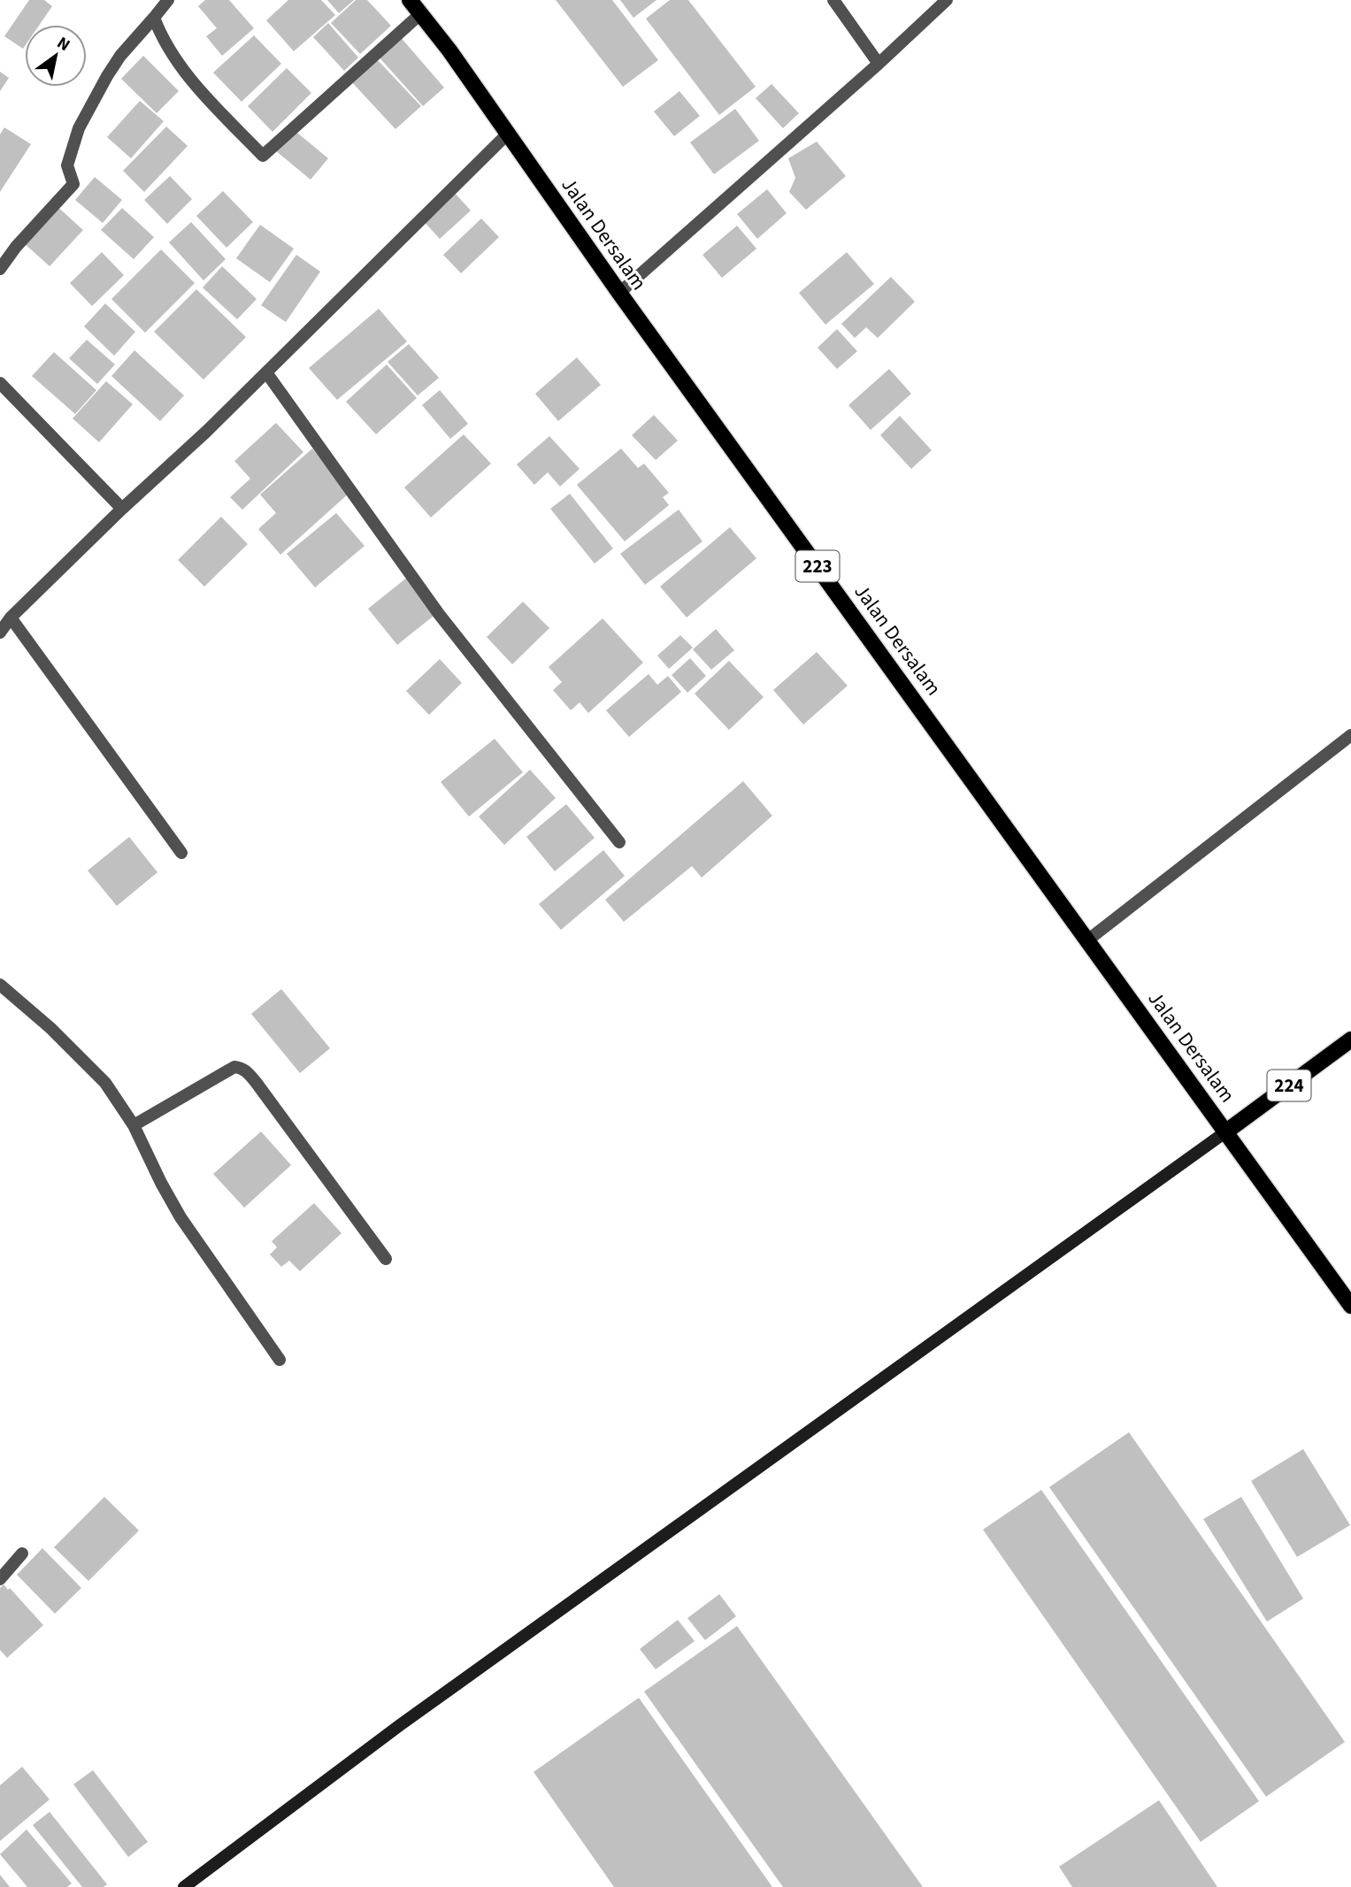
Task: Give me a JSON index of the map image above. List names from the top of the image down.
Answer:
{
  "streets": {
    "main road": ["Jalan Dersalam", "223", "224"]
  },
  "crossings": [
    ["Jalan Dersalam", "224"]
  ],
  "north": "top right"
}
